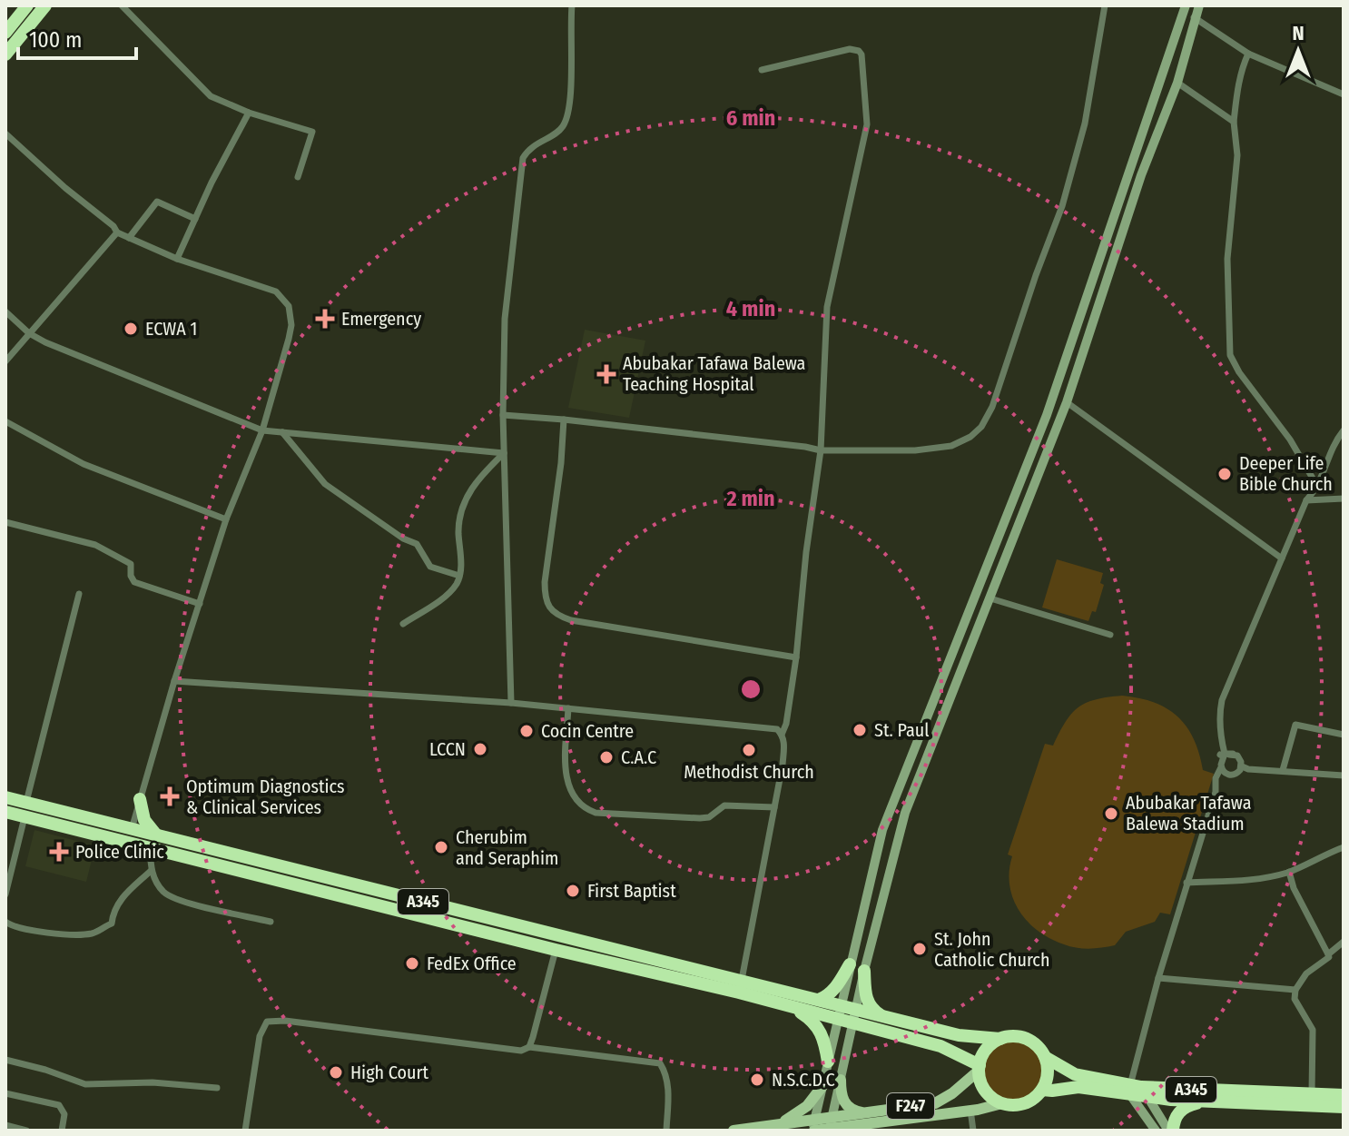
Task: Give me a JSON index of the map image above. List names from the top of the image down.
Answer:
{
  "streets": {
    "highway": ["A345"],
    "main road": ["F247"]
  },
  "crossings": [
    ["A345", "F247"]
  ],
  "places": {
    "health": [
      "Emergency",
      "Abubakar Tafawa Balewa Teaching Hospital",
      "Optimum Diagnostics & Clinical Services",
      "Police Clinic"
    ],
    "other": [
      "ECWA 1",
      "Deeper Life Bible Church",
      "St. Paul",
      "Cocin Centre",
      "LCCN",
      "Methodist Church",
      "C.A.C",
      "Abubakar Tafawa Balewa Stadium",
      "Cherubim and Seraphim",
      "First Baptist",
      "St. John Catholic Church",
      "FedEx Office",
      "High Court",
      "N.S.C.D.C"
    ]
  },
  "scale_bar": "100 m",
  "north": "top",
  "rings": ["6 min", "4 min", "2 min"]
}
